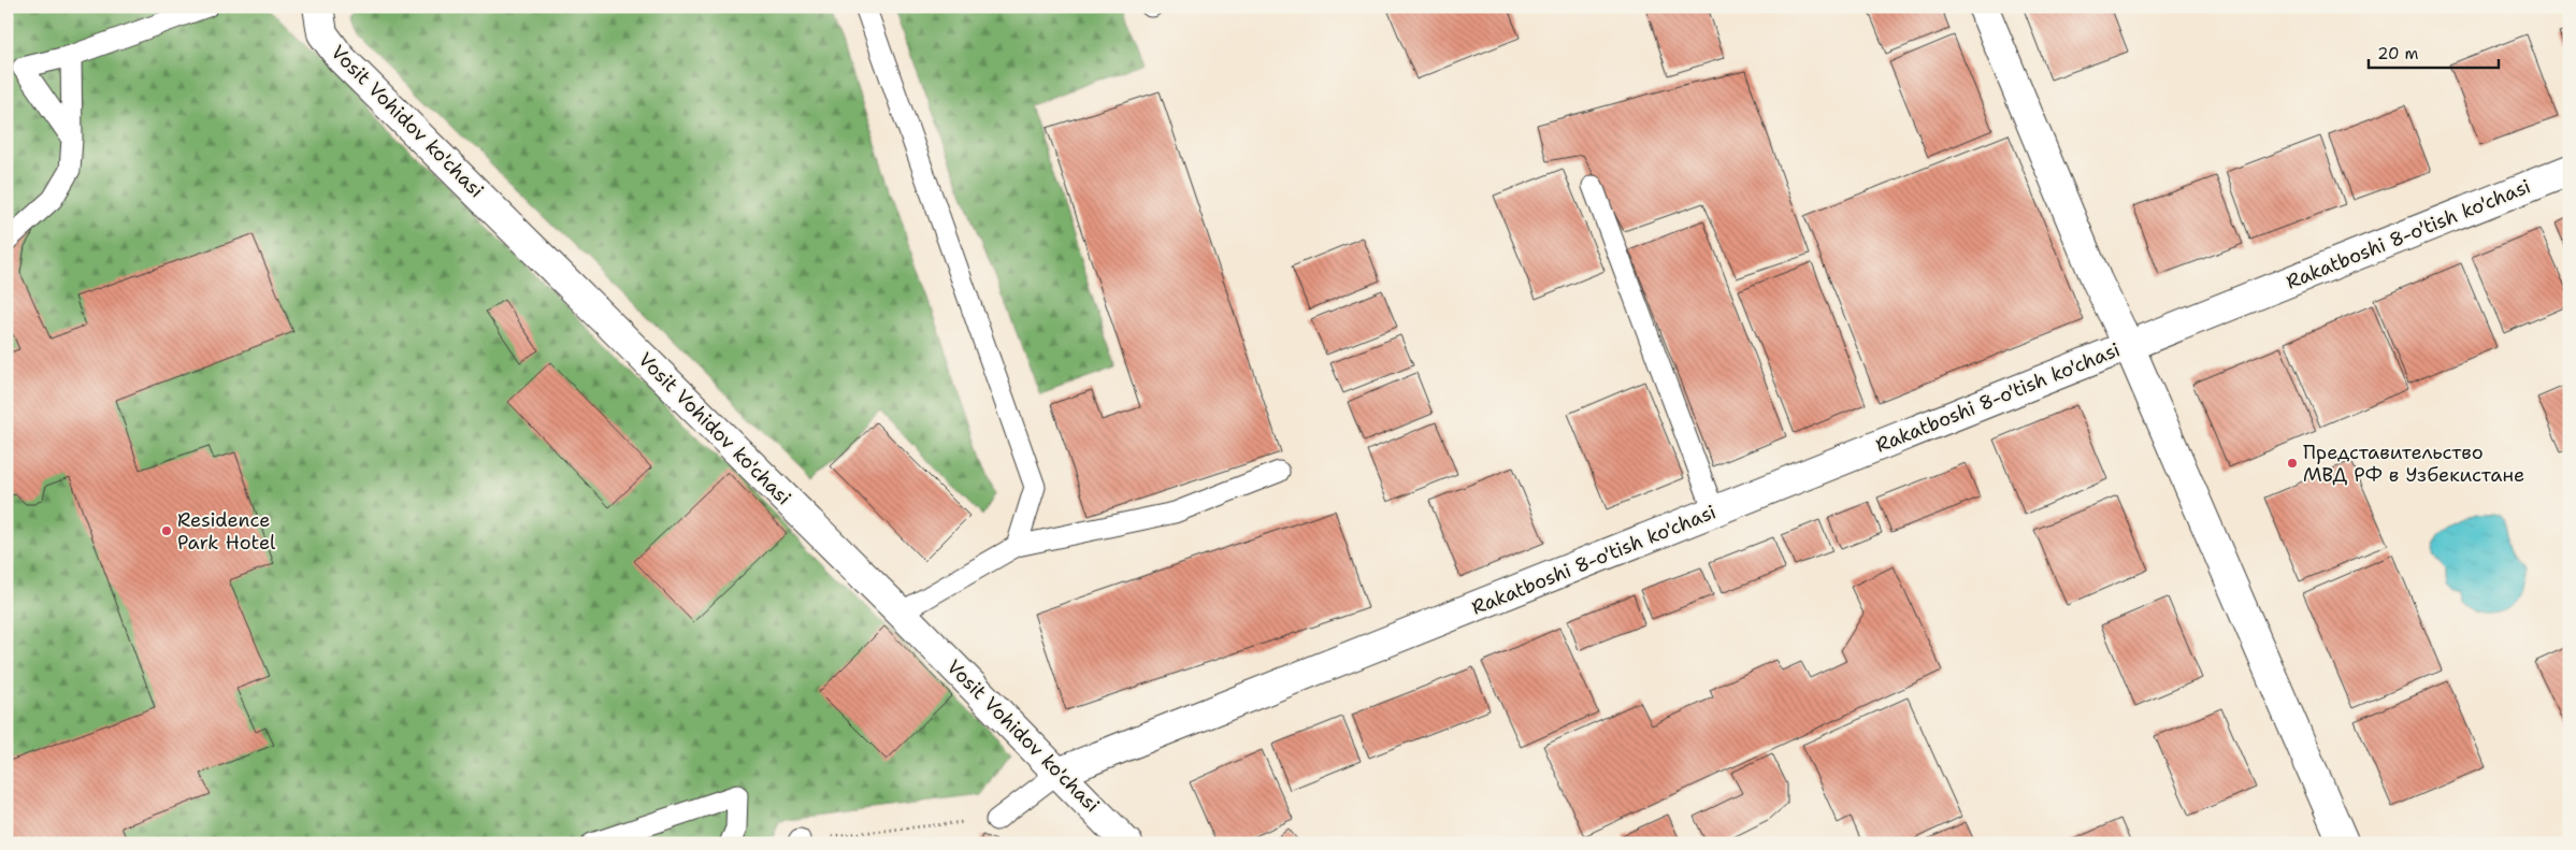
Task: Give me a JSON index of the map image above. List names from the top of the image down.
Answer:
{
  "streets": {
    "street": ["Vosit Vohidov ko'chasi", "Rakatboshi 8-o'tish ko'chasi"]
  },
  "crossings": [
    ["Vosit Vohidov ko'chasi", "Rakatboshi 8-o'tish ko'chasi"]
  ],
  "places": ["Представительство МВД РФ в Узбекистане", "Residence Park Hotel"],
  "scale_bar": "20 m"
}
